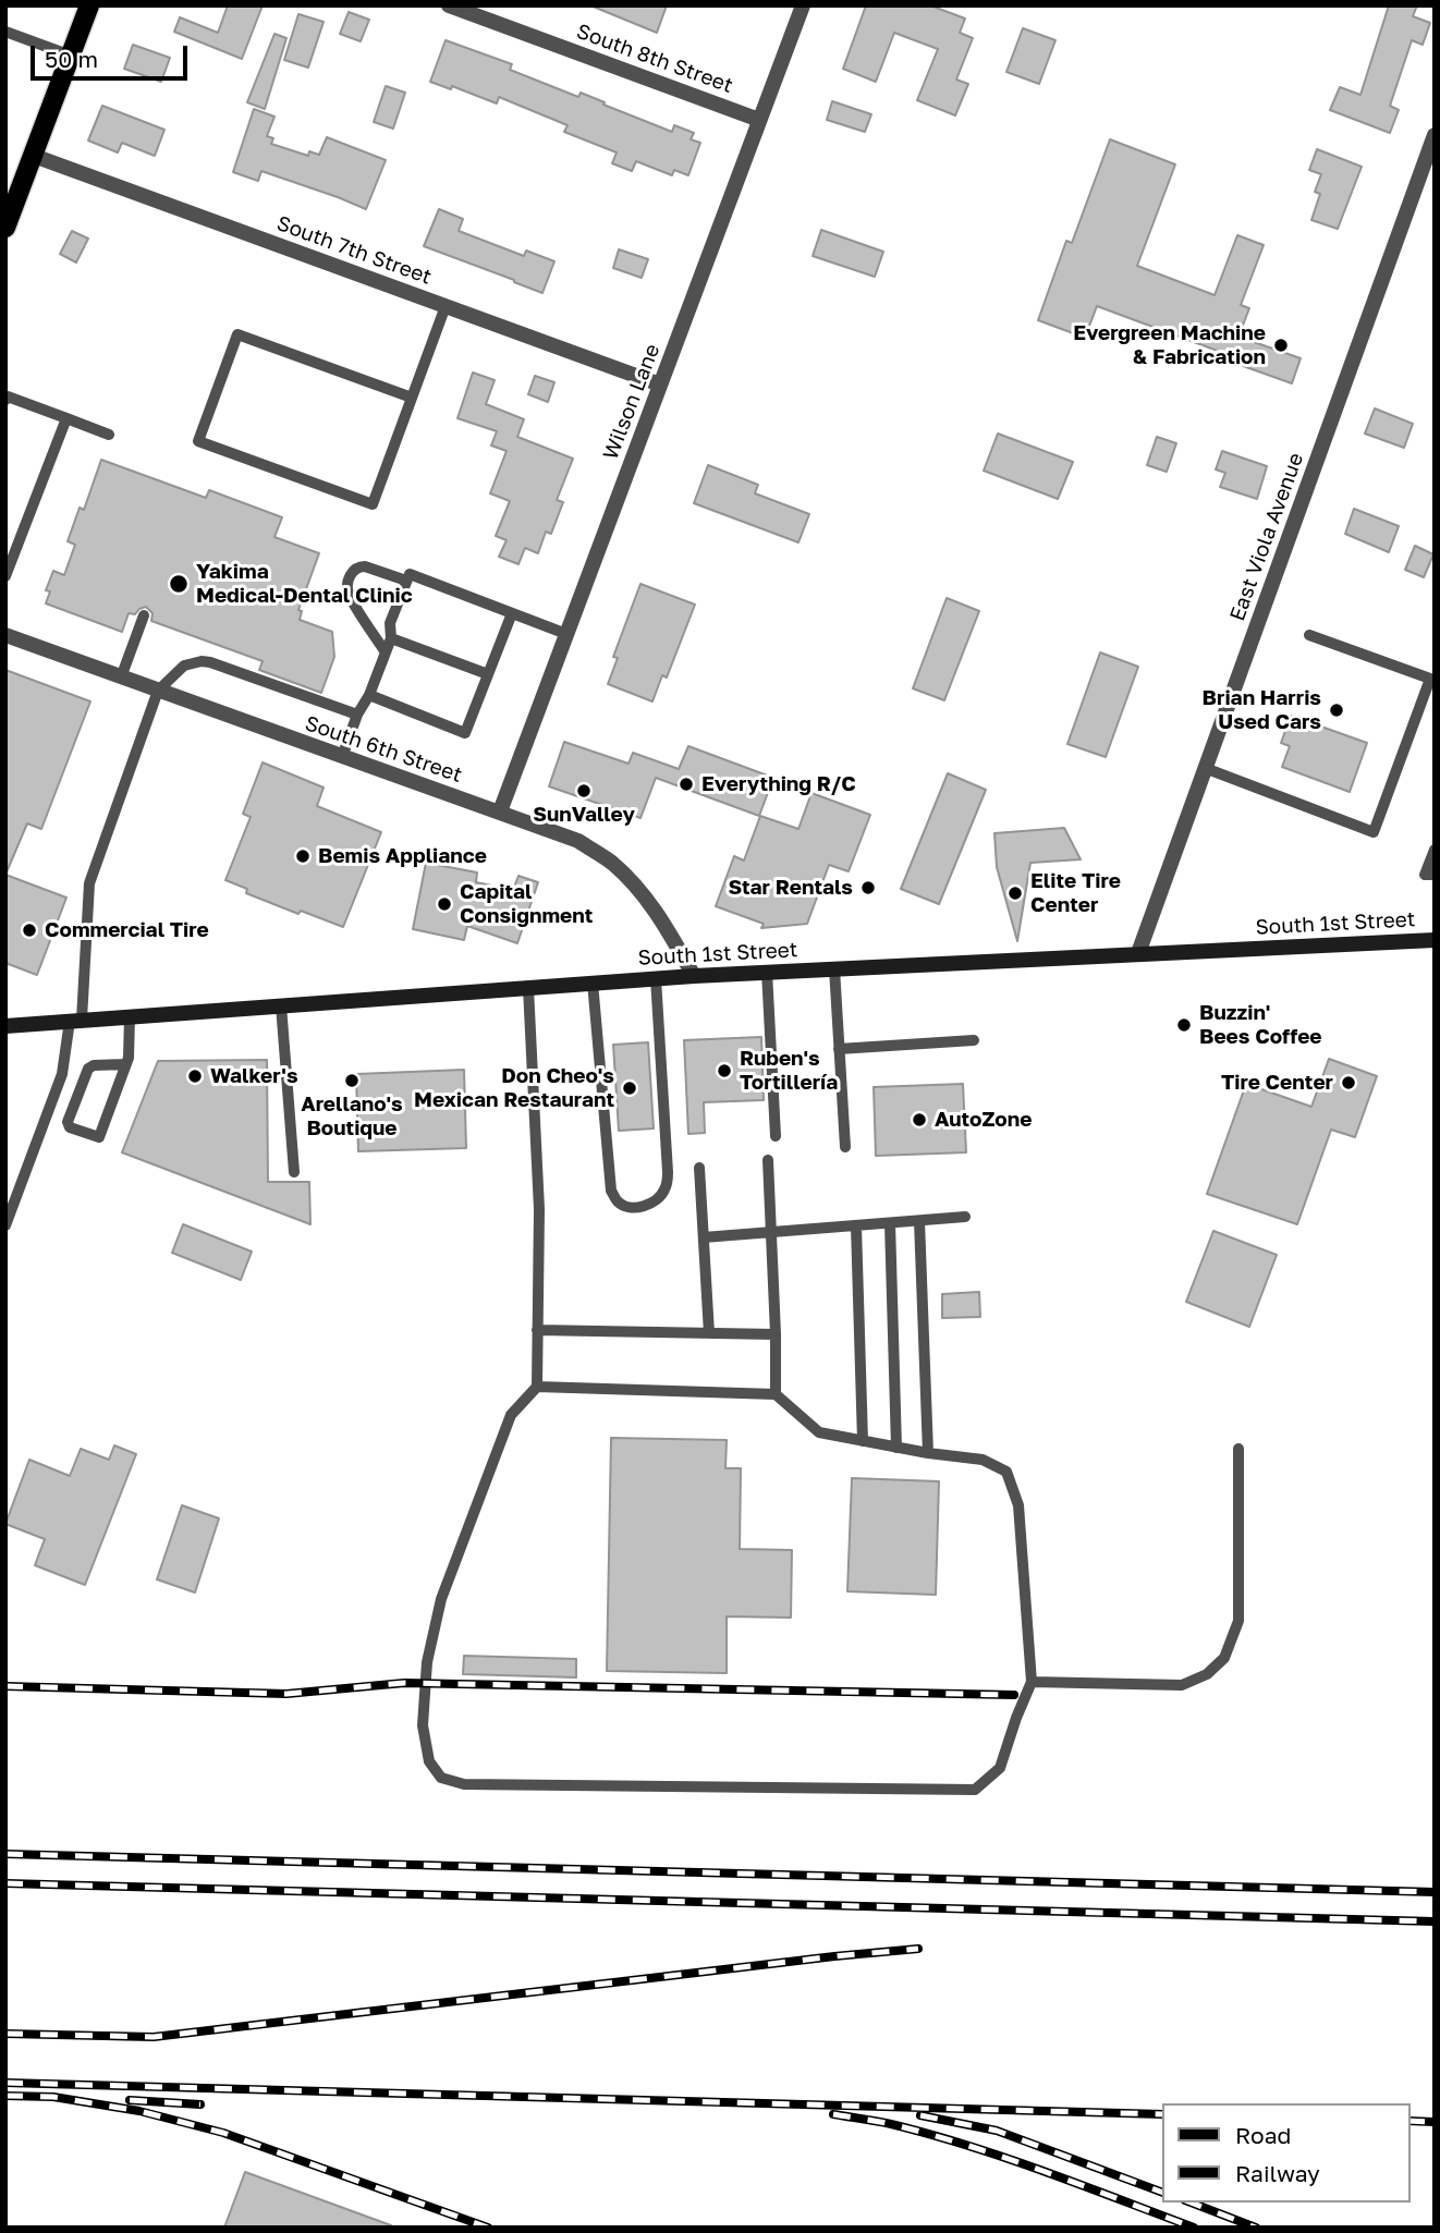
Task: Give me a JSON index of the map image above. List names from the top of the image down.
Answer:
{
  "streets": {
    "main road": ["South 1st Street"],
    "street": [
      "South 8th Street",
      "South 7th Street",
      "Wilson Lane",
      "East Viola Avenue",
      "South 6th Street"
    ]
  },
  "crossings": [
    ["South 8th Street", "Wilson Lane"],
    ["South 7th Street", "Wilson Lane"],
    ["Wilson Lane", "South 6th Street"],
    ["East Viola Avenue", "South 1st Street"],
    ["South 6th Street", "South 1st Street"]
  ],
  "places": [
    "Evergreen Machine & Fabrication",
    "Yakima Medical-Dental Clinic",
    "Brian Harris Used Cars",
    "Everything R/C",
    "SunValley",
    "Bemis Appliance",
    "Star Rentals",
    "Elite Tire Center",
    "Capital Consignment",
    "Commercial Tire",
    "Buzzin' Bees Coffee",
    "Ruben's Tortillería",
    "Walker's",
    "Arellano's Boutique",
    "Tire Center",
    "Don Cheo's Mexican Restaurant",
    "AutoZone"
  ],
  "legend": ["Road", "Railway"],
  "scale_bar": "50 m"
}
